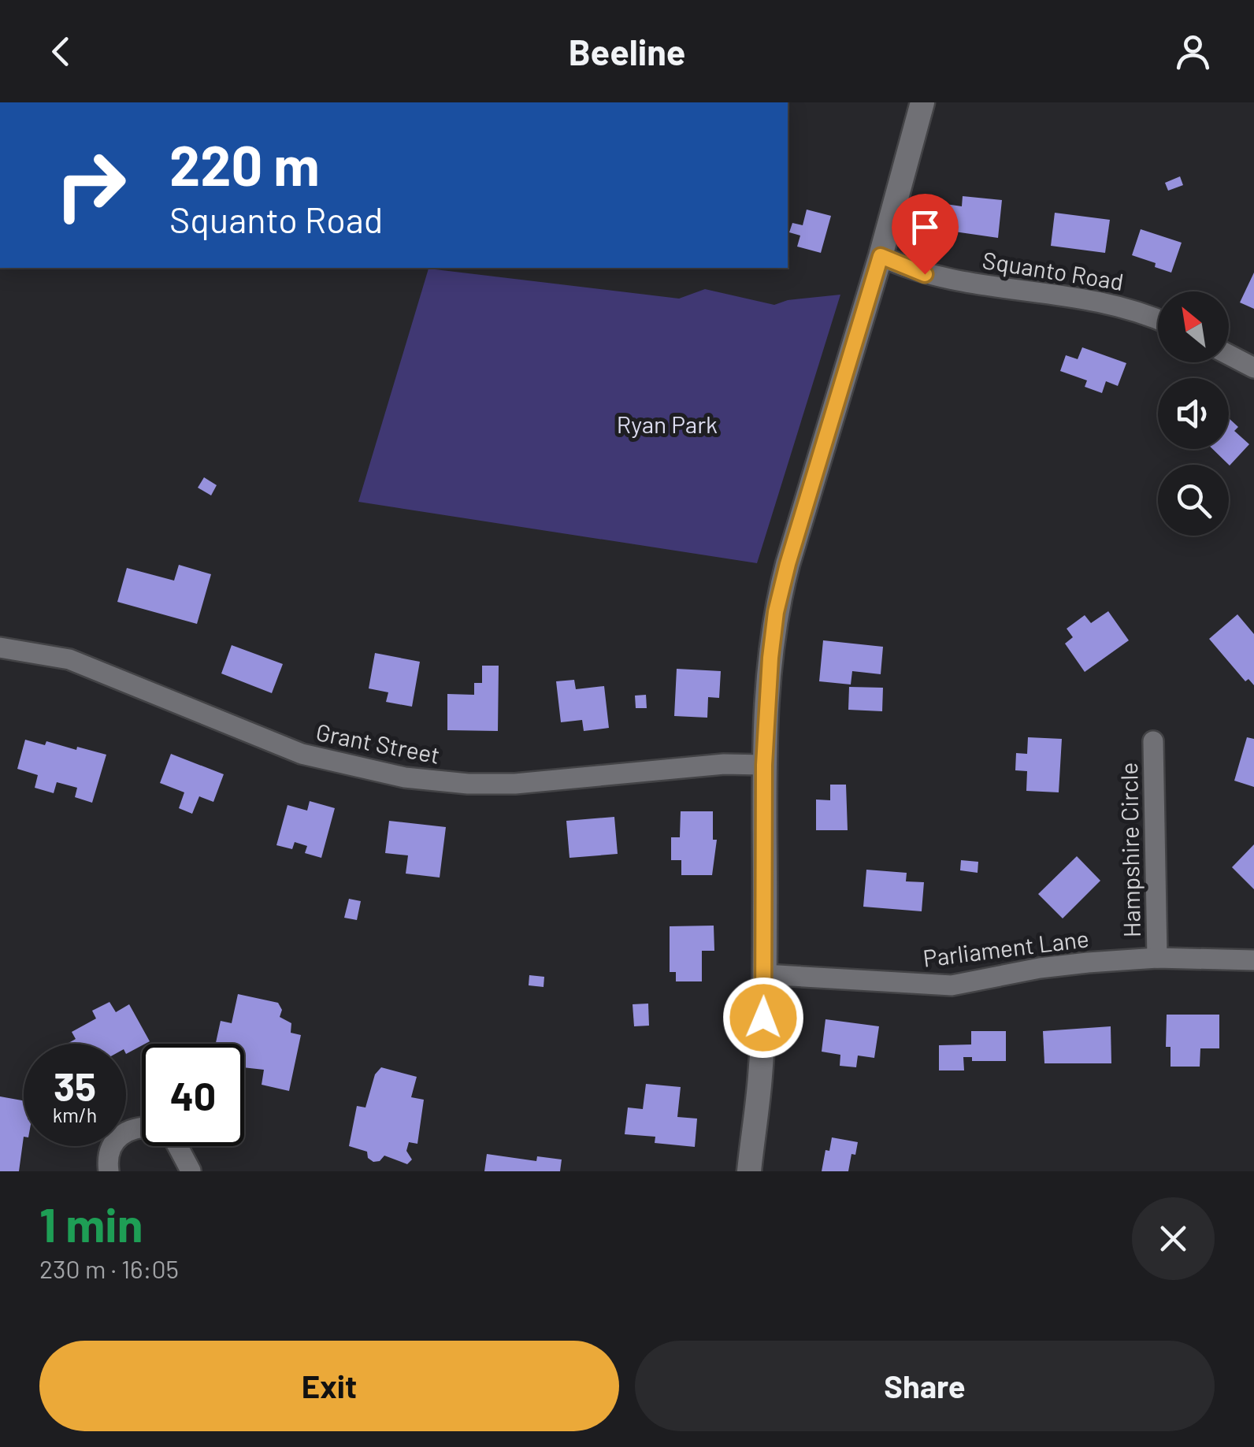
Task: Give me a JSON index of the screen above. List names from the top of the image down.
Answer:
{
  "streets": {
    "street": [
      "Squanto Road",
      "Grant Street",
      "Hampshire Circle",
      "Parliament Lane"
    ]
  },
  "crossings": [
    ["Hampshire Circle", "Parliament Lane"]
  ],
  "parks": ["Ryan Park"],
  "north": "top left",
  "page": {
    "header": "Beeline",
    "turn": ["220 m", "Squanto Road"],
    "speed": "35 km/h",
    "limit": "40",
    "heading": ["1 min", "230 m · 16:05"],
    "buttons": ["Exit", "Share"]
  }
}
